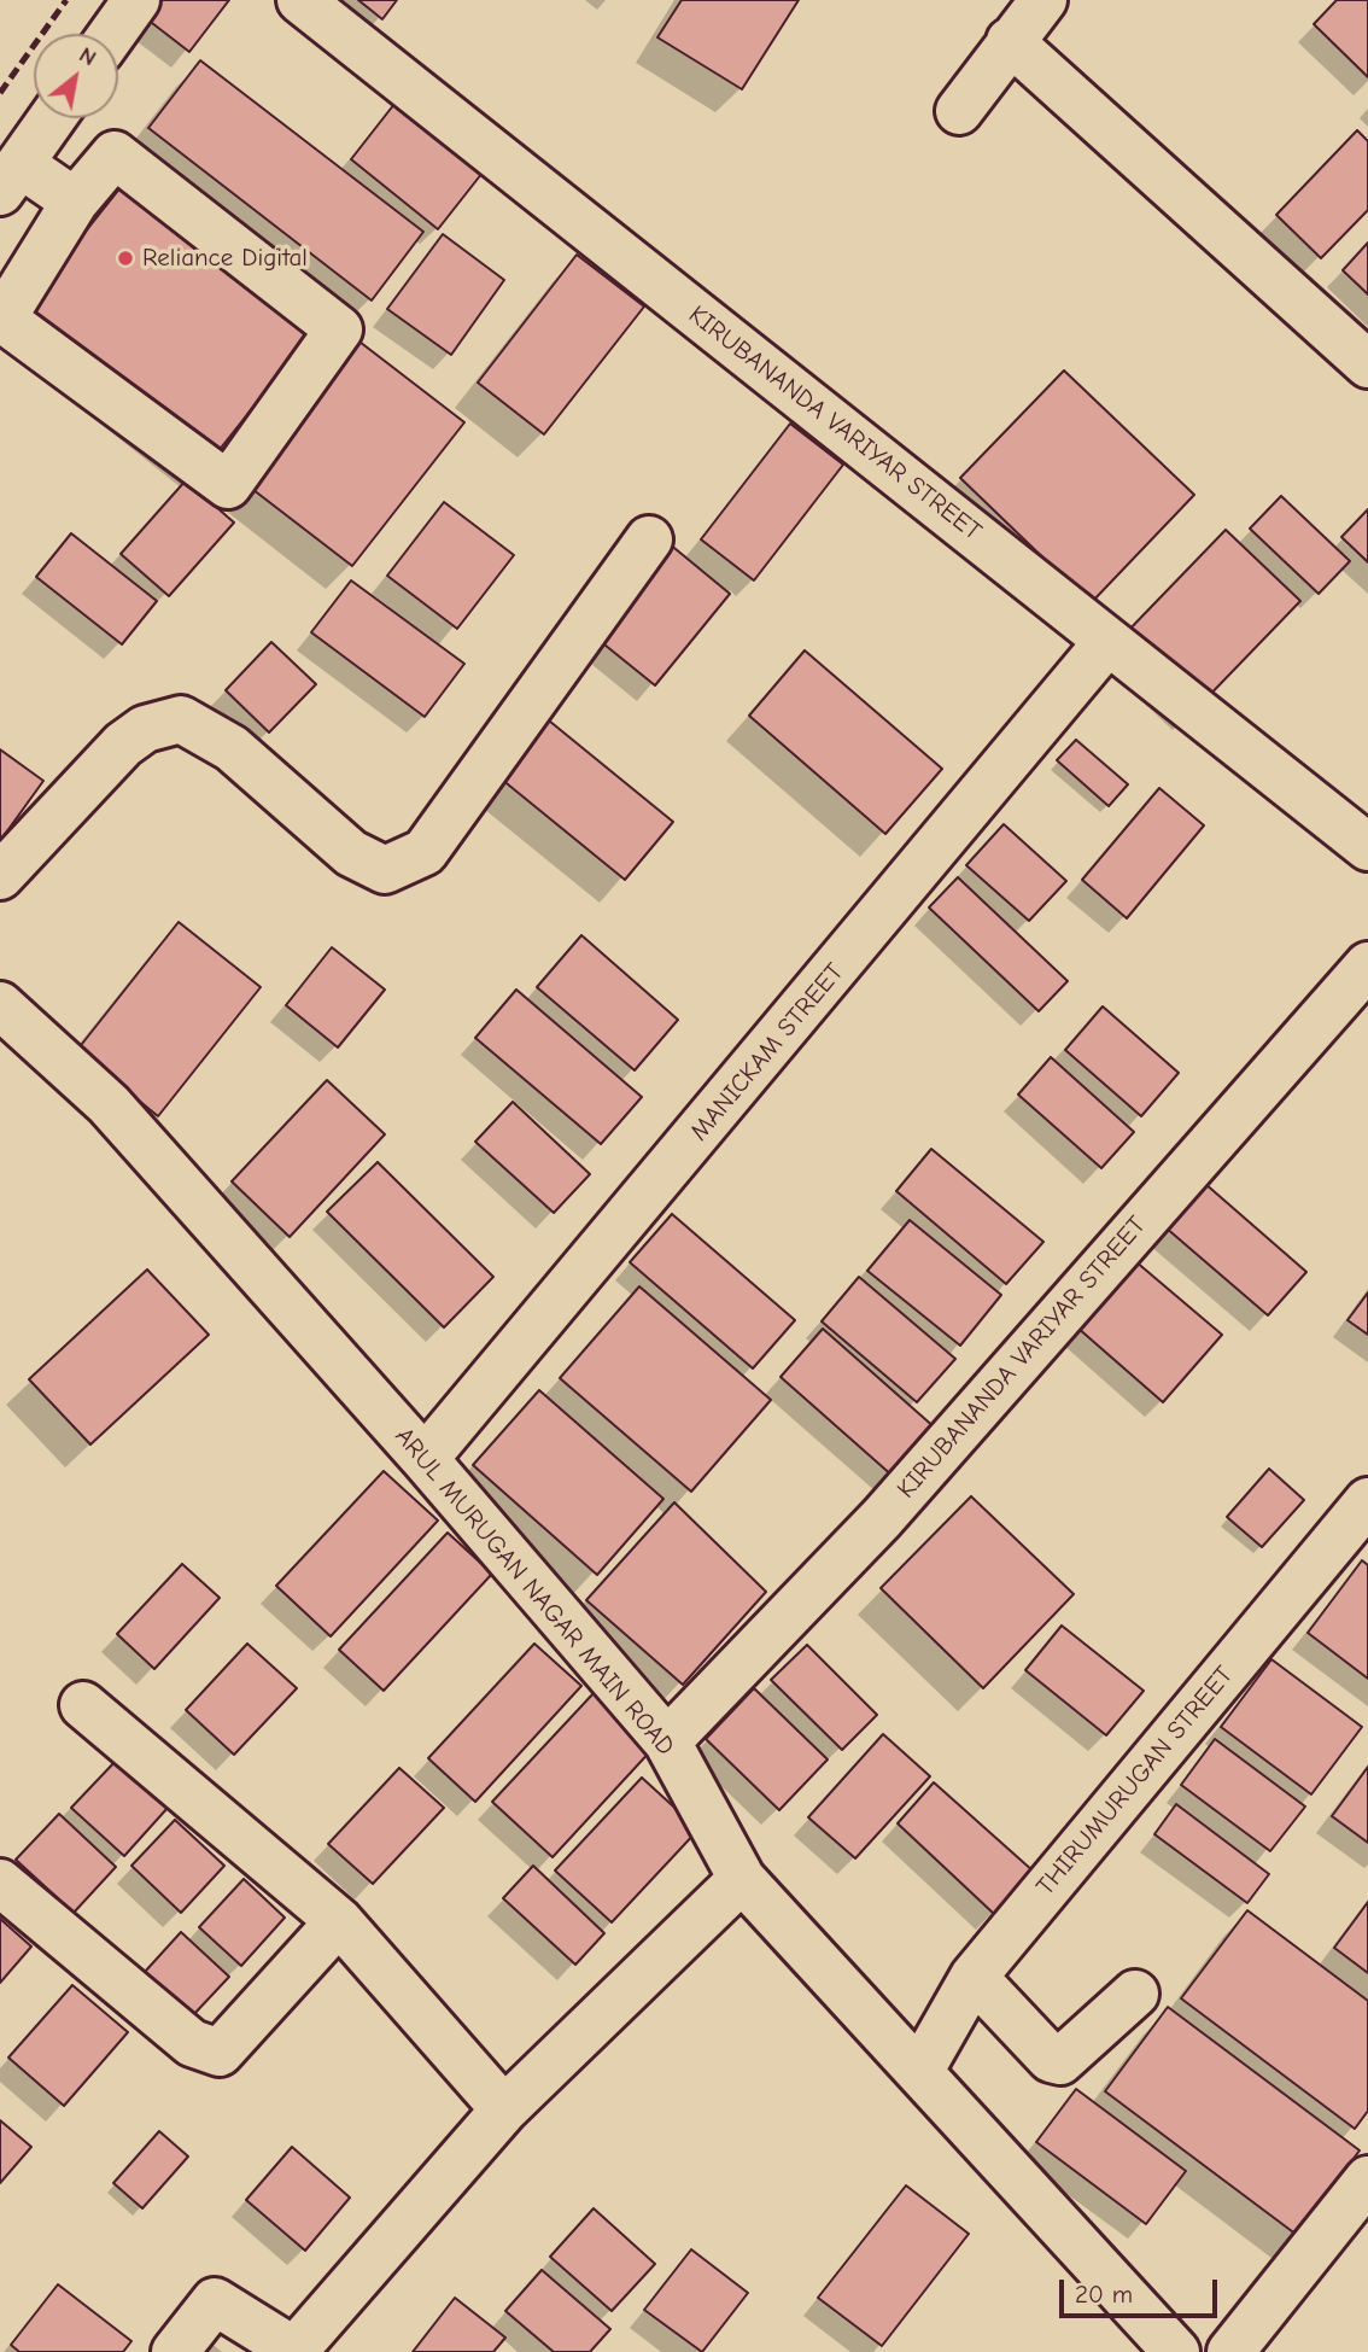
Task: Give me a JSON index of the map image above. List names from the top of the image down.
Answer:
{
  "streets": {
    "street": [
      "KIRUBANANDA VARIYAR STREET",
      "MANICKAM STREET",
      "ARUL MURUGAN NAGAR MAIN ROAD",
      "THIRUMURUGAN STREET"
    ]
  },
  "crossings": [
    ["KIRUBANANDA VARIYAR STREET", "MANICKAM STREET"],
    ["KIRUBANANDA VARIYAR STREET", "ARUL MURUGAN NAGAR MAIN ROAD"],
    ["MANICKAM STREET", "ARUL MURUGAN NAGAR MAIN ROAD"],
    ["ARUL MURUGAN NAGAR MAIN ROAD", "THIRUMURUGAN STREET"]
  ],
  "places": ["Reliance Digital"],
  "scale_bar": "20 m",
  "north": "top right"
}
